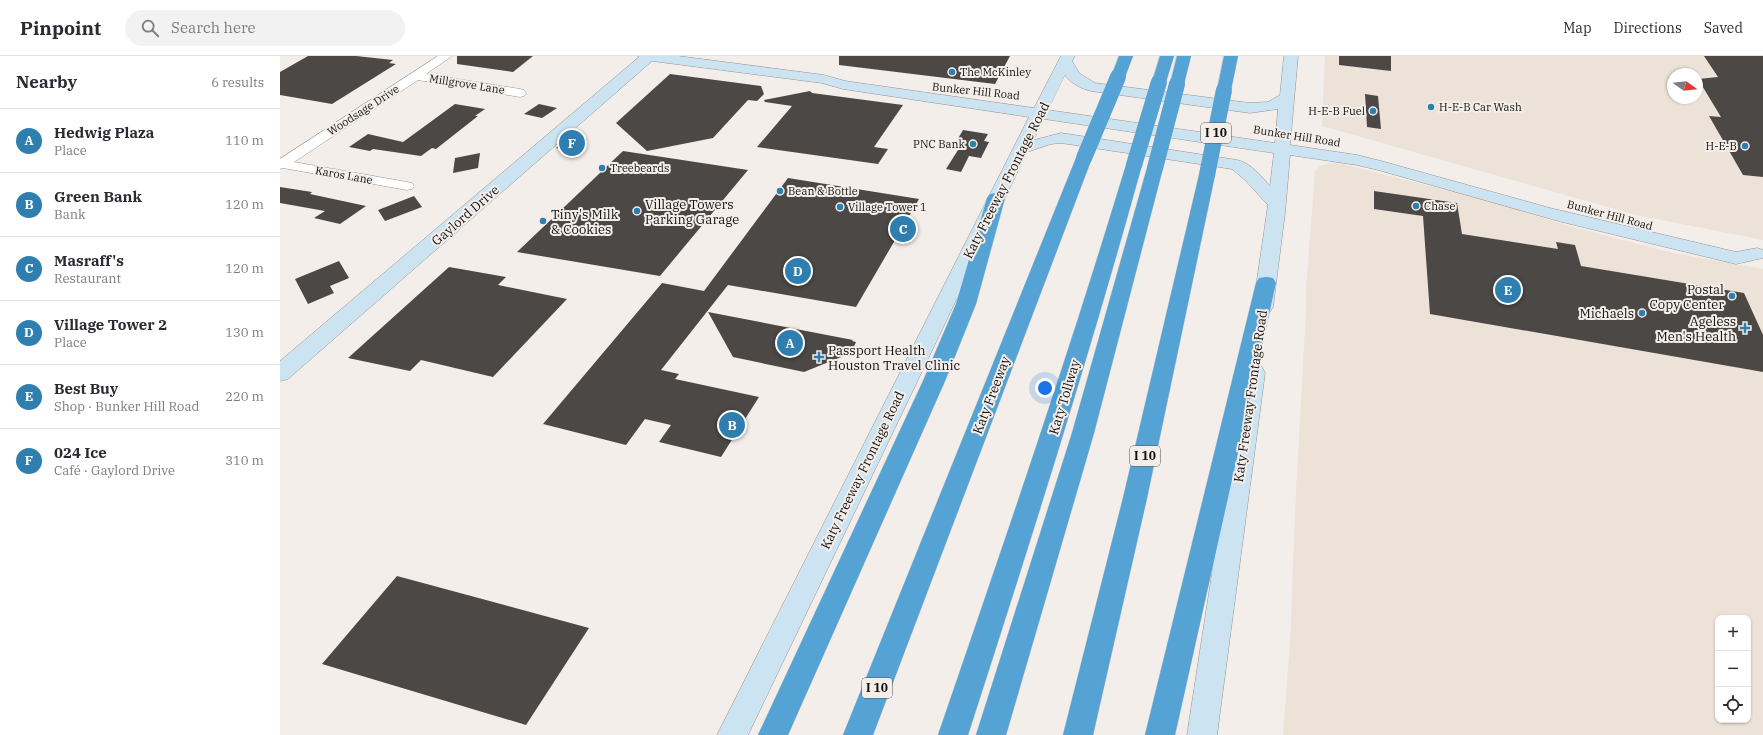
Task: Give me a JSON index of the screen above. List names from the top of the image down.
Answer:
{
  "streets": {
    "highway": ["I 10", "Katy Freeway", "Katy Tollway"],
    "street": [
      "Millgrove Lane",
      "Bunker Hill Road",
      "Woodsage Drive",
      "Karos Lane",
      "Katy Freeway Frontage Road",
      "Gaylord Drive"
    ]
  },
  "crossings": [
    ["Millgrove Lane", "Woodsage Drive"],
    ["Bunker Hill Road", "Katy Freeway Frontage Road"],
    ["Bunker Hill Road", "Gaylord Drive"],
    ["Woodsage Drive", "Karos Lane"]
  ],
  "places": {
    "other": [
      "The McKinley",
      "H-E-B Car Wash",
      "H-E-B Fuel",
      "PNC Bank",
      "H-E-B",
      "Treebeards",
      "Bean & Bottle",
      "Chase",
      "Village Tower 1",
      "Village Towers Parking Garage",
      "Tiny's Milk & Cookies",
      "Postal Copy Center",
      "Michaels"
    ],
    "health": ["Ageless Men's Health", "Passport Health Houston Travel Clinic"]
  },
  "north": "right",
  "page": {
    "header": "Pinpoint",
    "search": "Search here",
    "nav": ["Map", "Directions", "Saved"],
    "heading": ["Nearby", "6 results"],
    "list": [
      {
        "mark": "A",
        "name": "Hedwig Plaza",
        "note": "Place",
        "value": "110 m"
      },
      {
        "mark": "B",
        "name": "Green Bank",
        "note": "Bank",
        "value": "120 m"
      },
      {
        "mark": "C",
        "name": "Masraff's",
        "note": "Restaurant",
        "value": "120 m"
      },
      {
        "mark": "D",
        "name": "Village Tower 2",
        "note": "Place",
        "value": "130 m"
      },
      {
        "mark": "E",
        "name": "Best Buy",
        "note": "Shop · Bunker Hill Road",
        "value": "220 m"
      },
      {
        "mark": "F",
        "name": "024 Ice",
        "note": "Café · Gaylord Drive",
        "value": "310 m"
      }
    ],
    "pins": [
      "F",
      "C",
      "D",
      "E",
      "A",
      "B"
    ],
    "map_buttons": ["+", "−"]
  }
}
